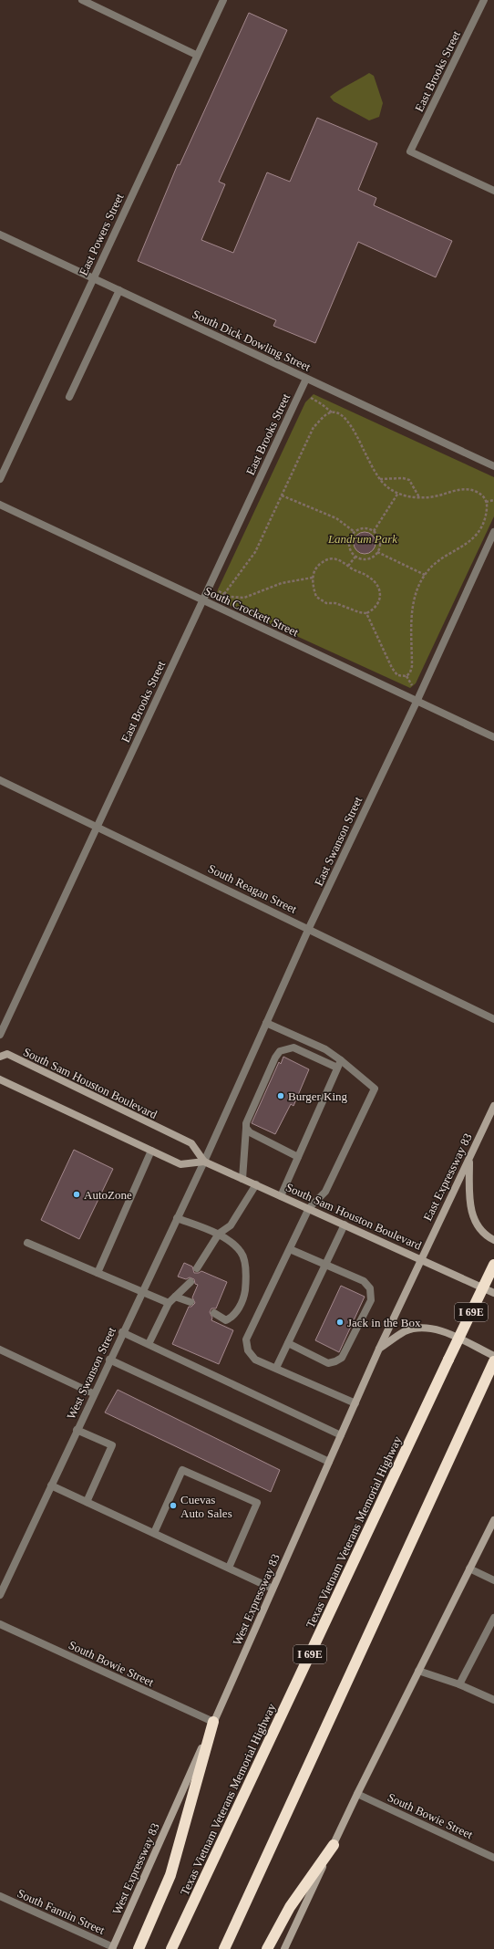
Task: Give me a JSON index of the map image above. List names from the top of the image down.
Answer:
{
  "streets": {
    "highway": ["I 69E", "Texas Vietnam Veterans Memorial Highway"],
    "main road": ["South Sam Houston Boulevard", "East Expressway 83", "West Expressway 83"],
    "street": [
      "East Brooks Street",
      "East Powers Street",
      "South Dick Dowling Street",
      "South Crockett Street",
      "East Swanson Street",
      "South Reagan Street",
      "West Swanson Street",
      "South Bowie Street",
      "South Fannin Street"
    ]
  },
  "crossings": [
    ["East Brooks Street", "South Dick Dowling Street"],
    ["East Brooks Street", "South Crockett Street"],
    ["East Brooks Street", "South Reagan Street"],
    ["East Powers Street", "South Dick Dowling Street"],
    ["South Crockett Street", "East Swanson Street"],
    ["East Swanson Street", "South Reagan Street"],
    ["East Swanson Street", "South Sam Houston Boulevard"],
    ["East Swanson Street", "West Swanson Street"],
    ["South Sam Houston Boulevard", "East Expressway 83"],
    ["South Sam Houston Boulevard", "West Swanson Street"],
    ["South Sam Houston Boulevard", "West Expressway 83"],
    ["East Expressway 83", "West Expressway 83"],
    ["West Expressway 83", "South Bowie Street"],
    ["West Expressway 83", "South Fannin Street"]
  ],
  "parks": ["Landrum Park"],
  "places": [
    "Burger King",
    "AutoZone",
    "Jack in the Box",
    "Cuevas Auto Sales"
  ]
}
